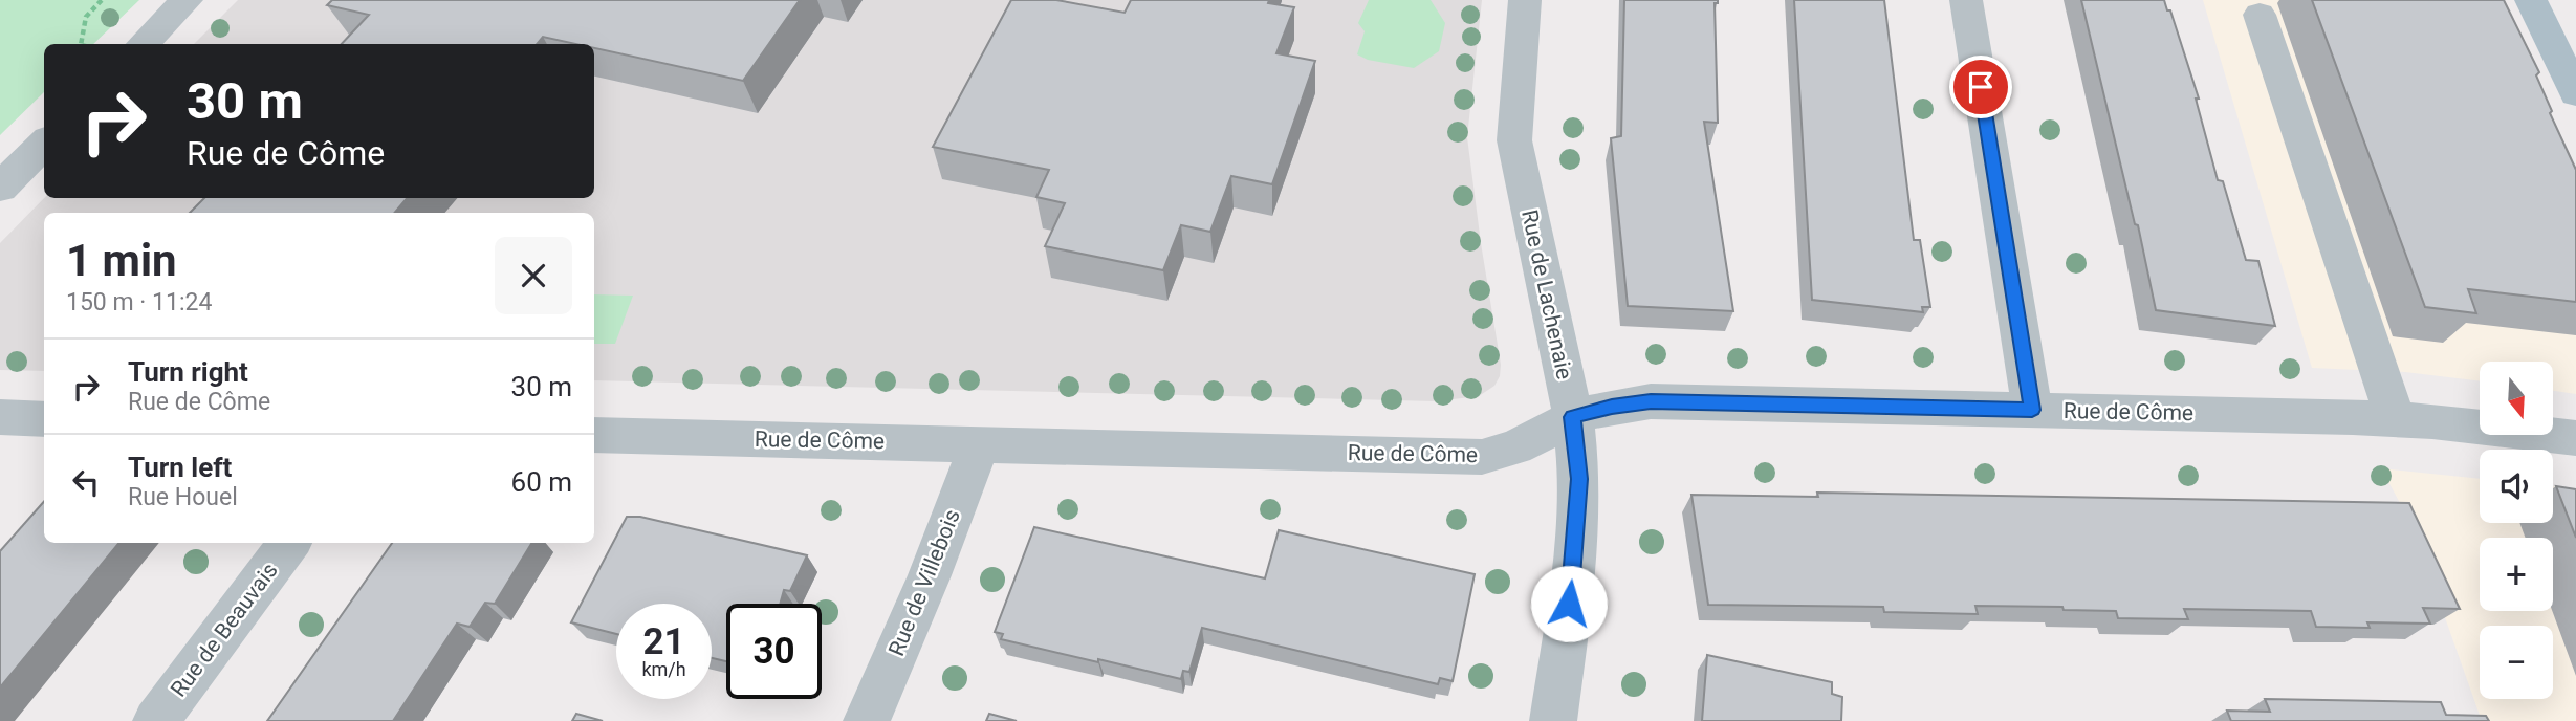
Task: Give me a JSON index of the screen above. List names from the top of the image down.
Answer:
{
  "streets": {
    "street": [
      "Rue de Lachenaie",
      "Rue de Côme",
      "Rue de Villebois",
      "Rue de Beauvais"
    ]
  },
  "crossings": [
    ["Rue de Lachenaie", "Rue de Côme"],
    ["Rue de Côme", "Rue de Villebois"]
  ],
  "north": "bottom",
  "page": {
    "turn": ["30 m", "Rue de Côme"],
    "heading": ["1 min", "150 m · 11:24"],
    "list": [
      {
        "name": "Turn right",
        "note": "Rue de Côme",
        "value": "30 m"
      },
      {
        "name": "Turn left",
        "note": "Rue Houel",
        "value": "60 m"
      }
    ],
    "map_buttons": ["+", "−"],
    "speed": "21 km/h",
    "limit": "30"
  }
}
